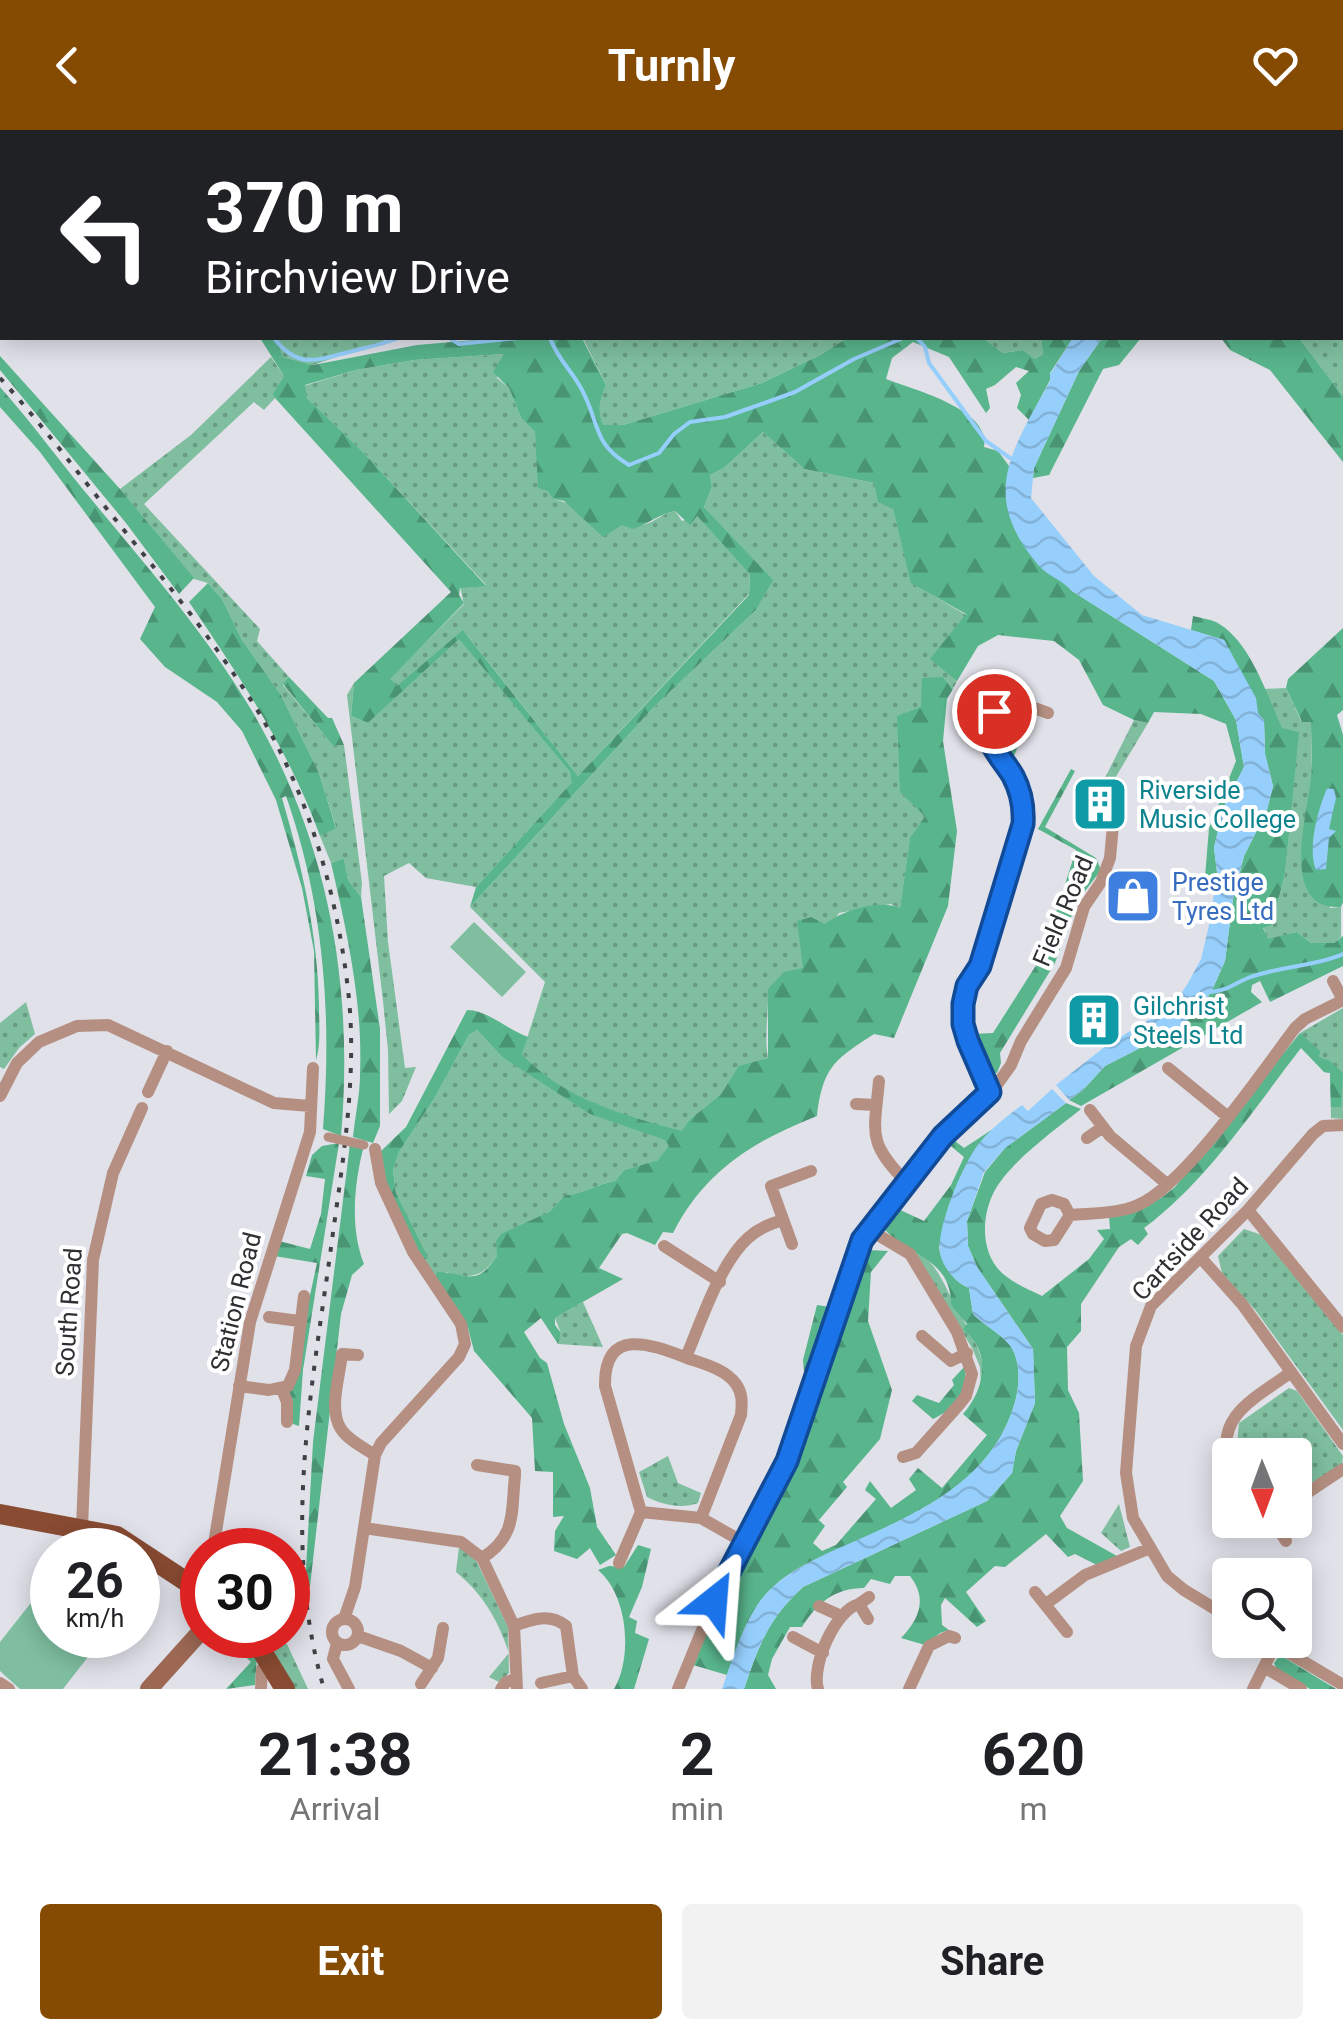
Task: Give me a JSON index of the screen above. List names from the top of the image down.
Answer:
{
  "streets": {
    "street": [
      "Field Road",
      "Cartside Road",
      "Station Road",
      "South Road"
    ]
  },
  "places": {
    "building": ["Riverside Music College", "Gilchrist Steels Ltd"],
    "shop": ["Prestige Tyres Ltd"]
  },
  "north": "bottom",
  "page": {
    "header": "Turnly",
    "turn": ["370 m", "Birchview Drive"],
    "speed": "26 km/h",
    "limit": "30",
    "eta": [
      "21:38",
      "Arrival",
      "2",
      "min",
      "620",
      "m"
    ],
    "buttons": ["Exit", "Share"]
  }
}
